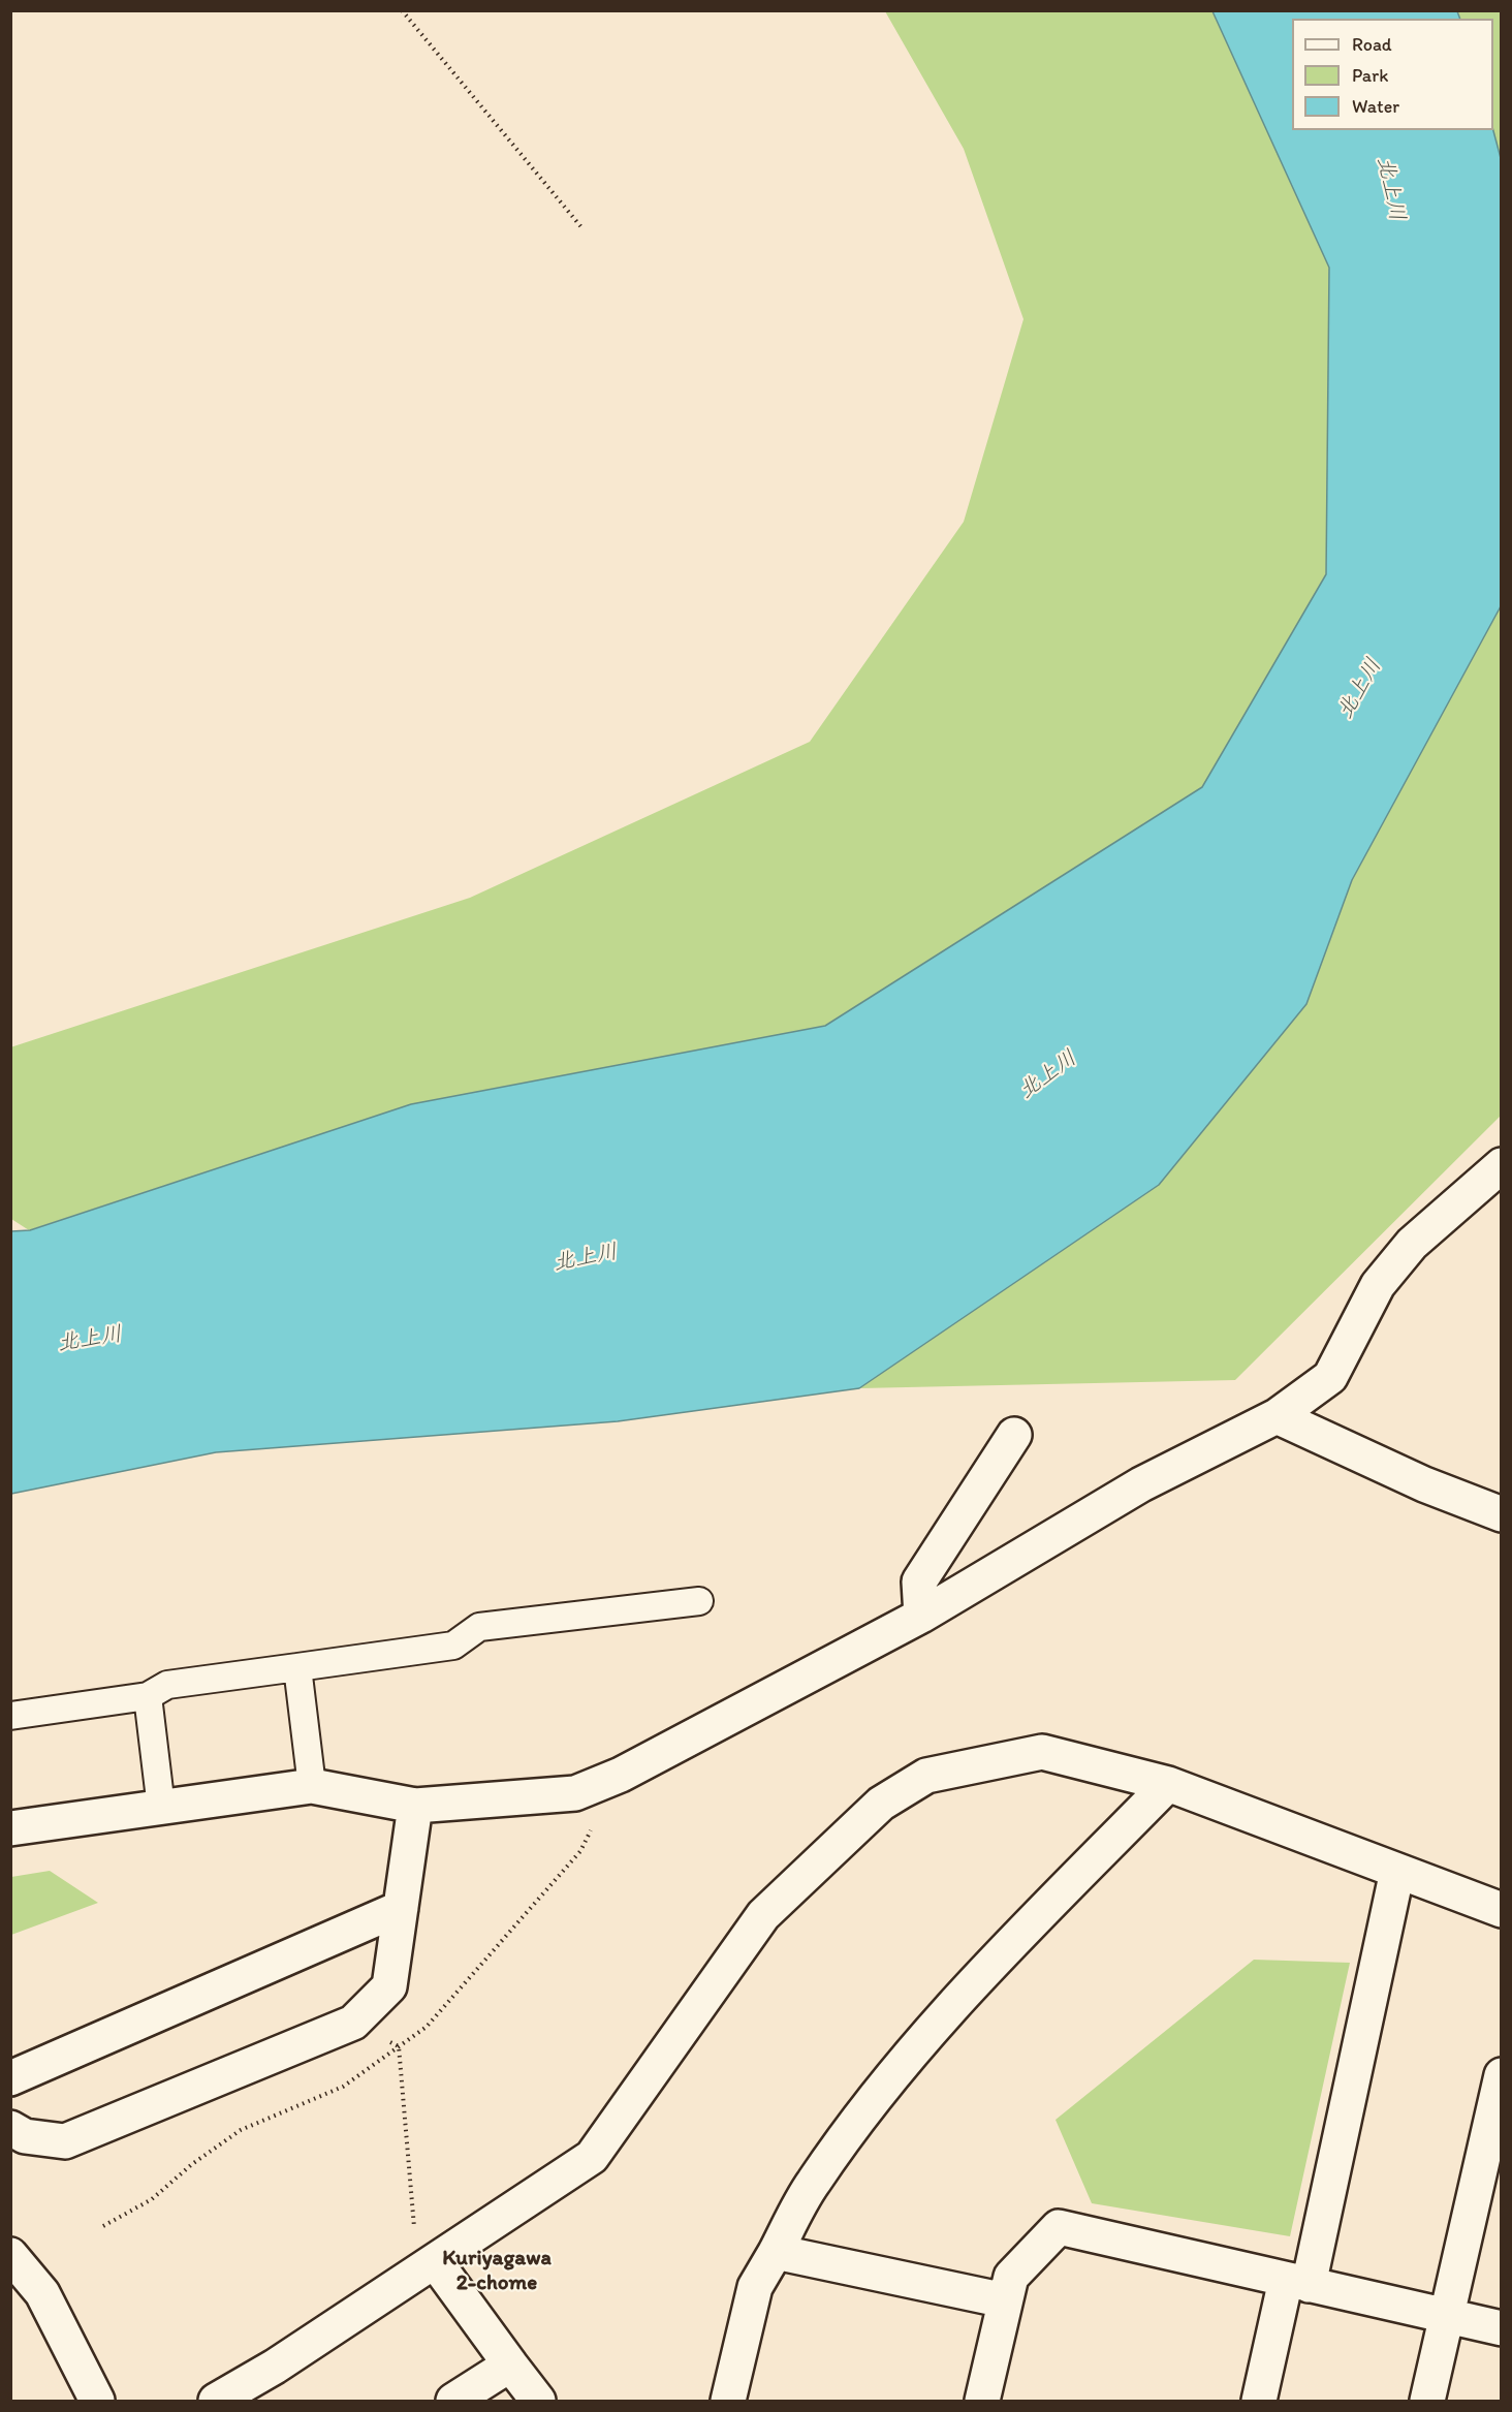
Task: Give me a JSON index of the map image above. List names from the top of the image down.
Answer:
{
  "districts": ["Kuriyagawa 2-chome"],
  "water": ["北上川"],
  "legend": ["Road", "Park", "Water"]
}
